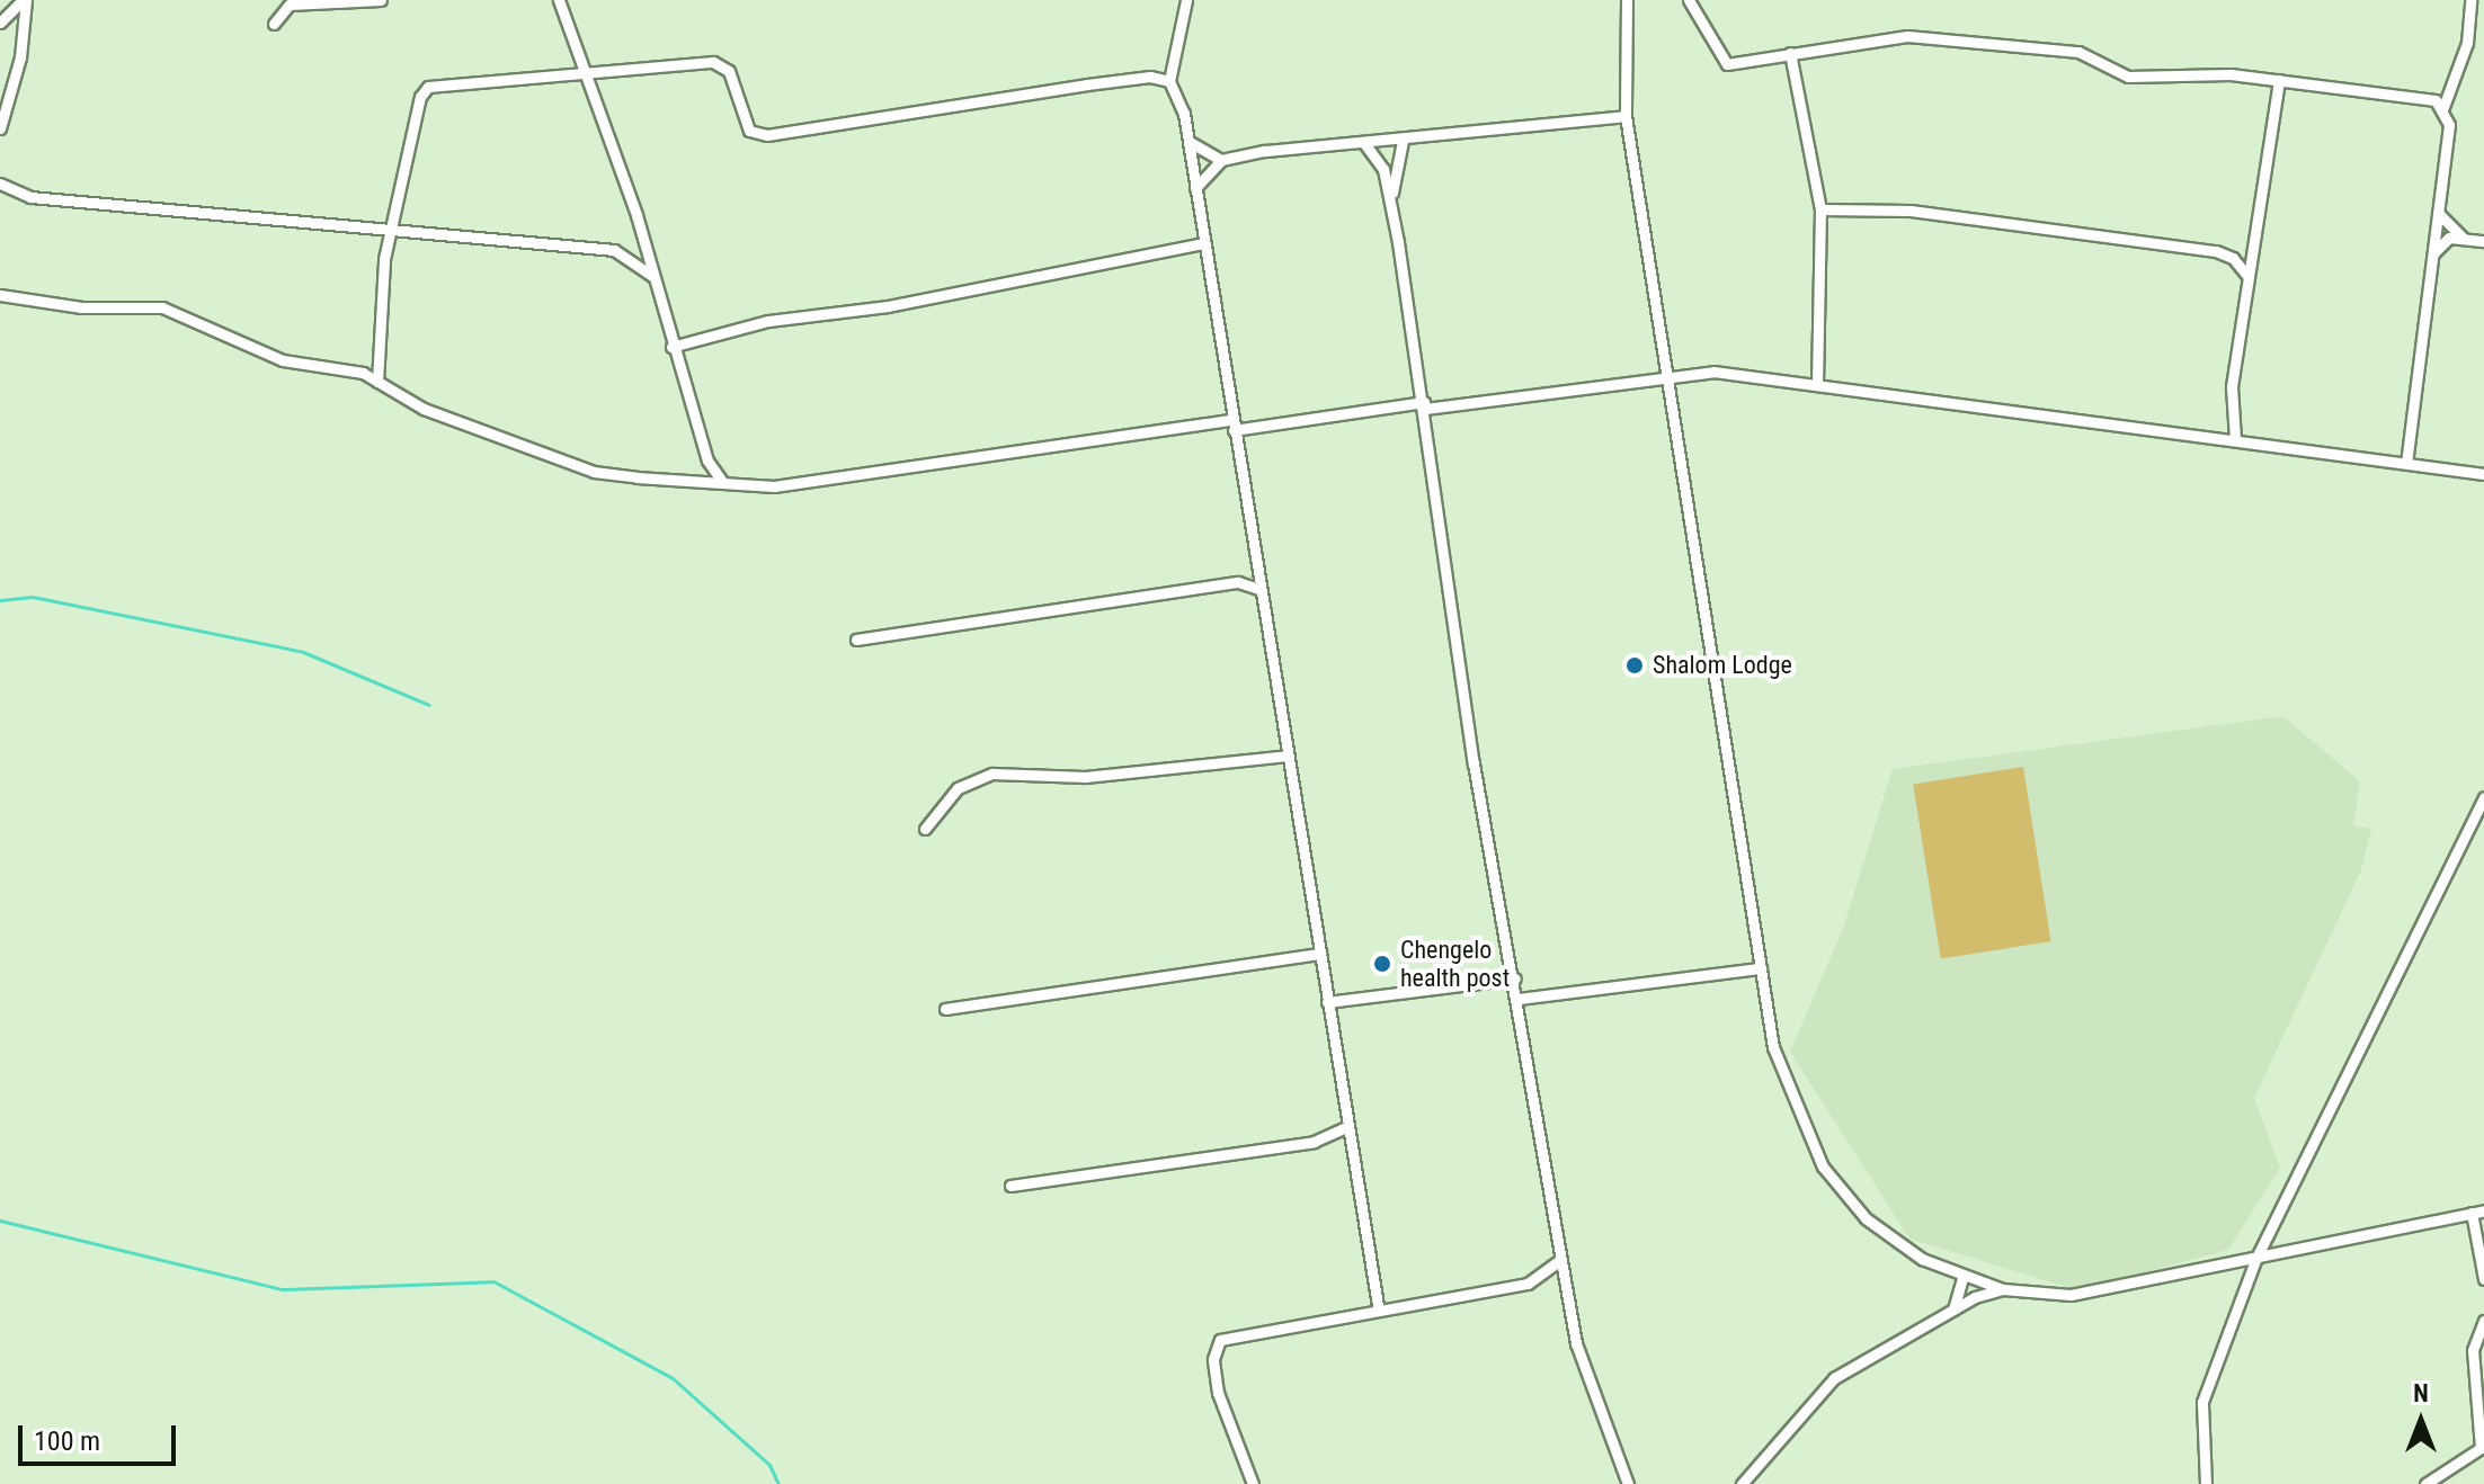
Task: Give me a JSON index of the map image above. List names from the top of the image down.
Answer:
{
  "places": ["Shalom Lodge", "Chengelo health post"],
  "scale_bar": "100 m",
  "north": "top"
}
